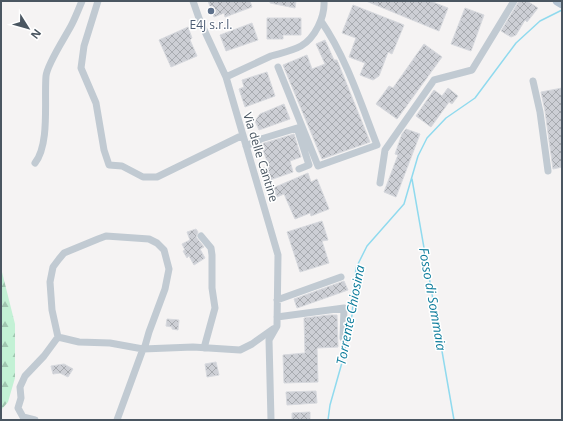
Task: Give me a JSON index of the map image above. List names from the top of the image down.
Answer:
{
  "streets": {
    "street": ["Via delle Cantine"]
  },
  "water": ["Fosso di Sommaia", "Torrente Chiosina"],
  "places": ["E4J s.r.l."],
  "north": "bottom right"
}
